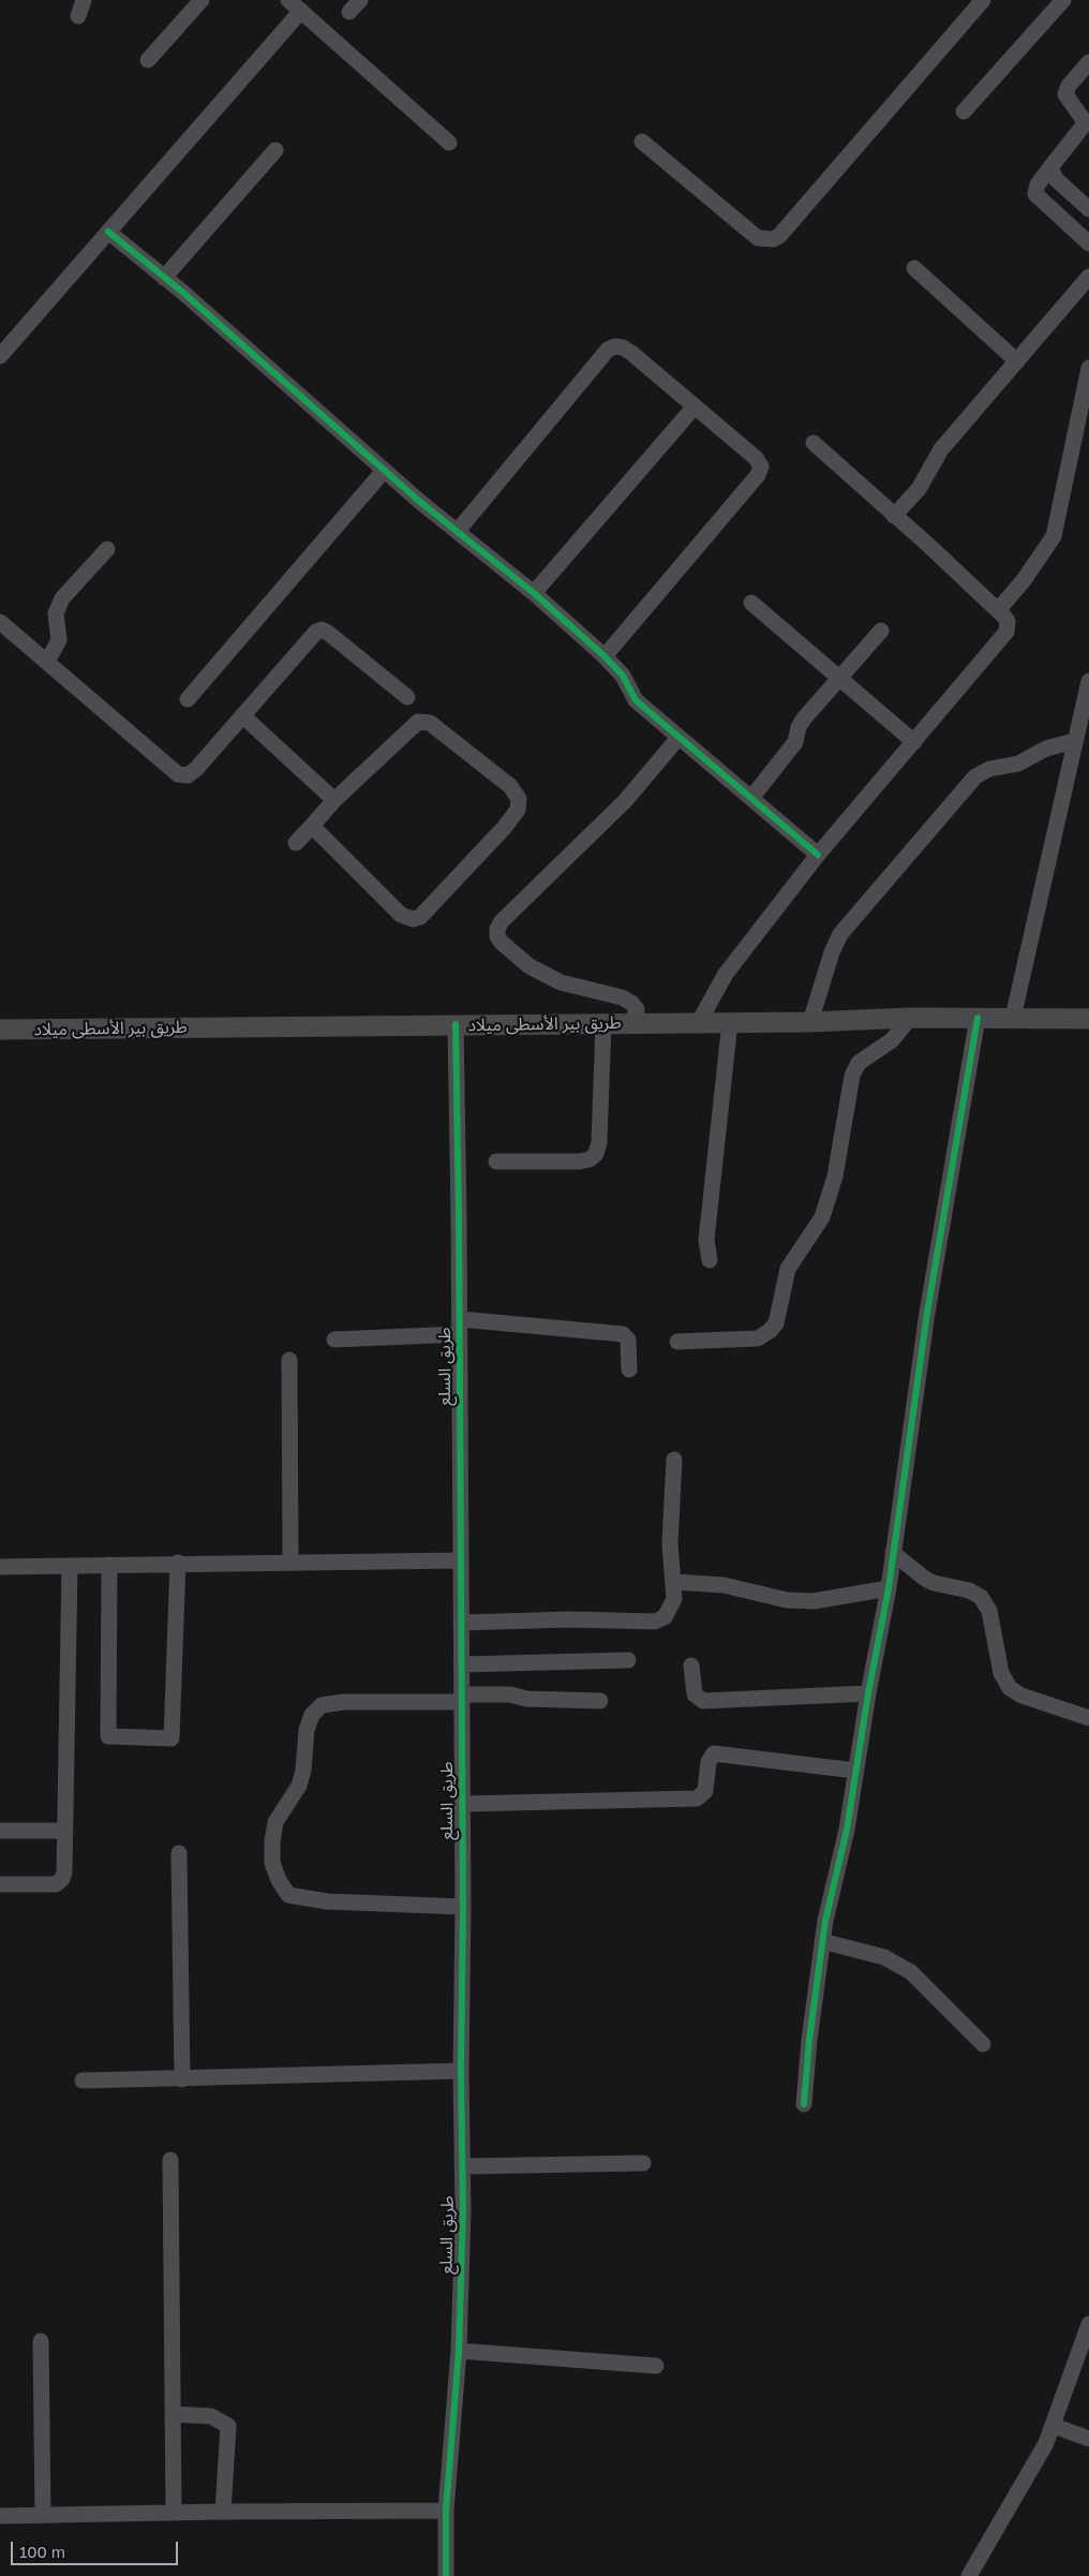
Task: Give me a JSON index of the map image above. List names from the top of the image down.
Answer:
{
  "streets": {
    "main road": ["طريق بير الأسطى ميلاد"],
    "street": ["طريق السلع"]
  },
  "crossings": [
    ["طريق بير الأسطى ميلاد", "طريق السلع"]
  ],
  "scale_bar": "100 m"
}
